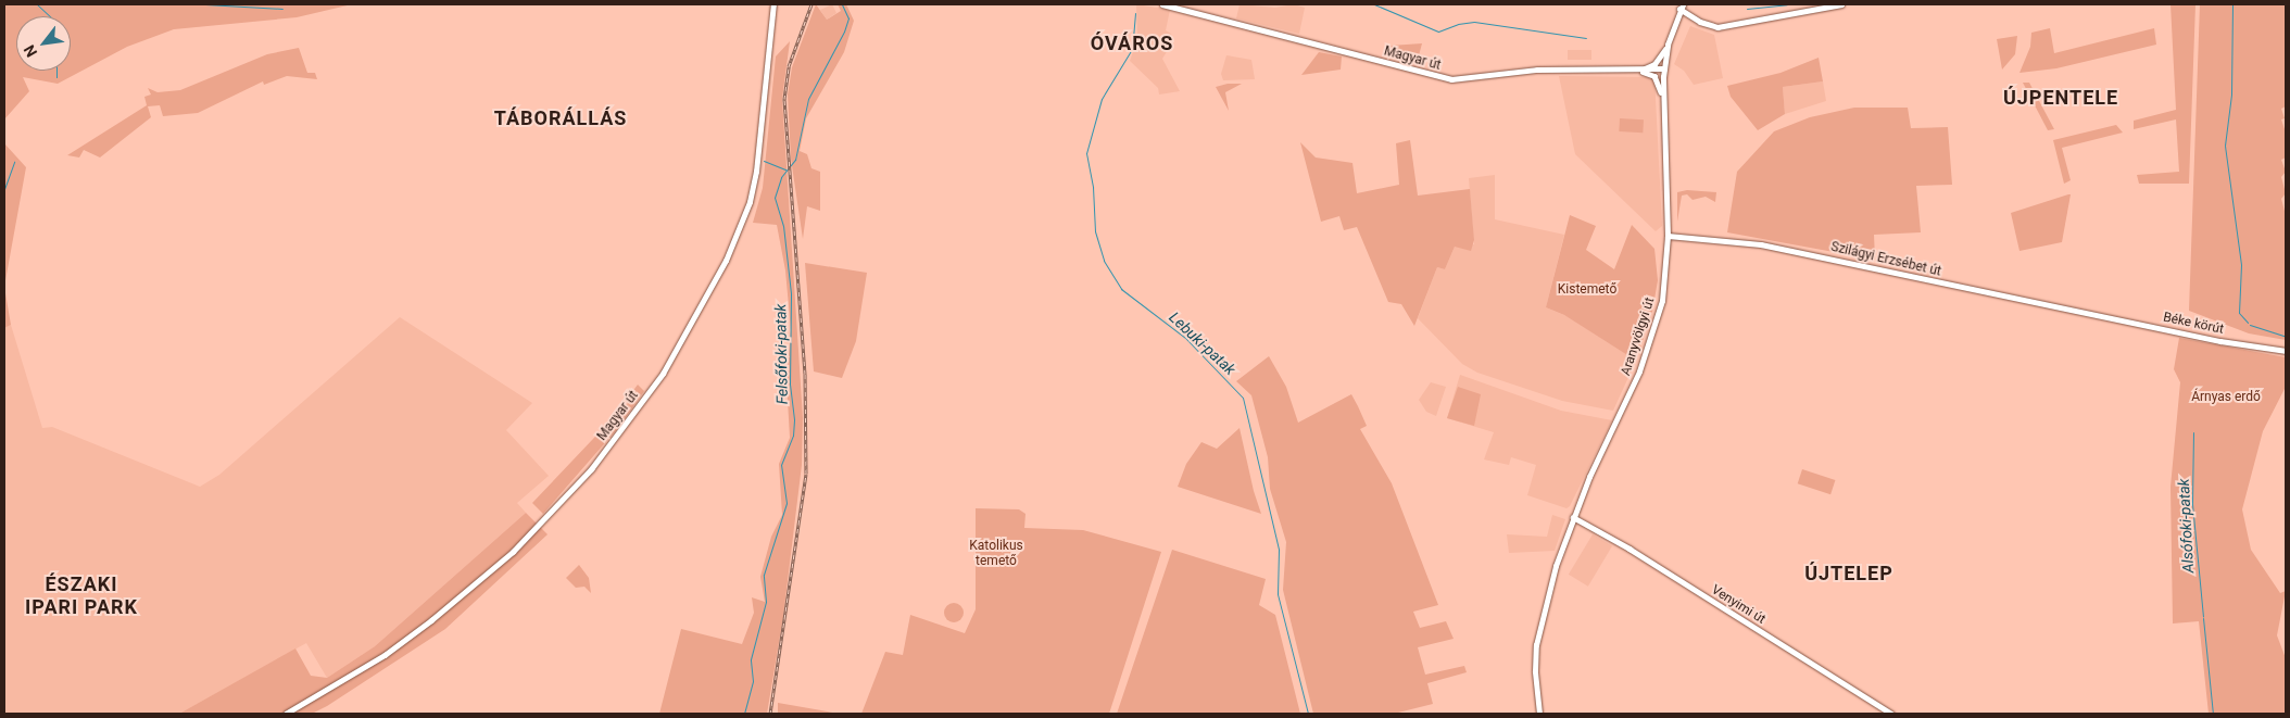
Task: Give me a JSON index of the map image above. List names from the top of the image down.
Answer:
{
  "streets": {
    "street": [
      "Magyar út",
      "Szilágyi Erzsébet út",
      "Béke körút",
      "Aranyvölgyi út",
      "Venyimi út"
    ]
  },
  "crossings": [
    ["Magyar út", "Aranyvölgyi út"],
    ["Szilágyi Erzsébet út", "Béke körút"],
    ["Szilágyi Erzsébet út", "Aranyvölgyi út"],
    ["Aranyvölgyi út", "Venyimi út"]
  ],
  "districts": [
    "ÓVÁROS",
    "ÚJPENTELE",
    "TÁBORÁLLÁS",
    "ÚJTELEP",
    "ÉSZAKI IPARI PARK"
  ],
  "water": ["Lebuki-patak", "Felsőfoki-patak", "Alsófoki-patak"],
  "parks": ["Kistemető", "Árnyas erdő", "Katolikus temető"],
  "north": "bottom left"
}
